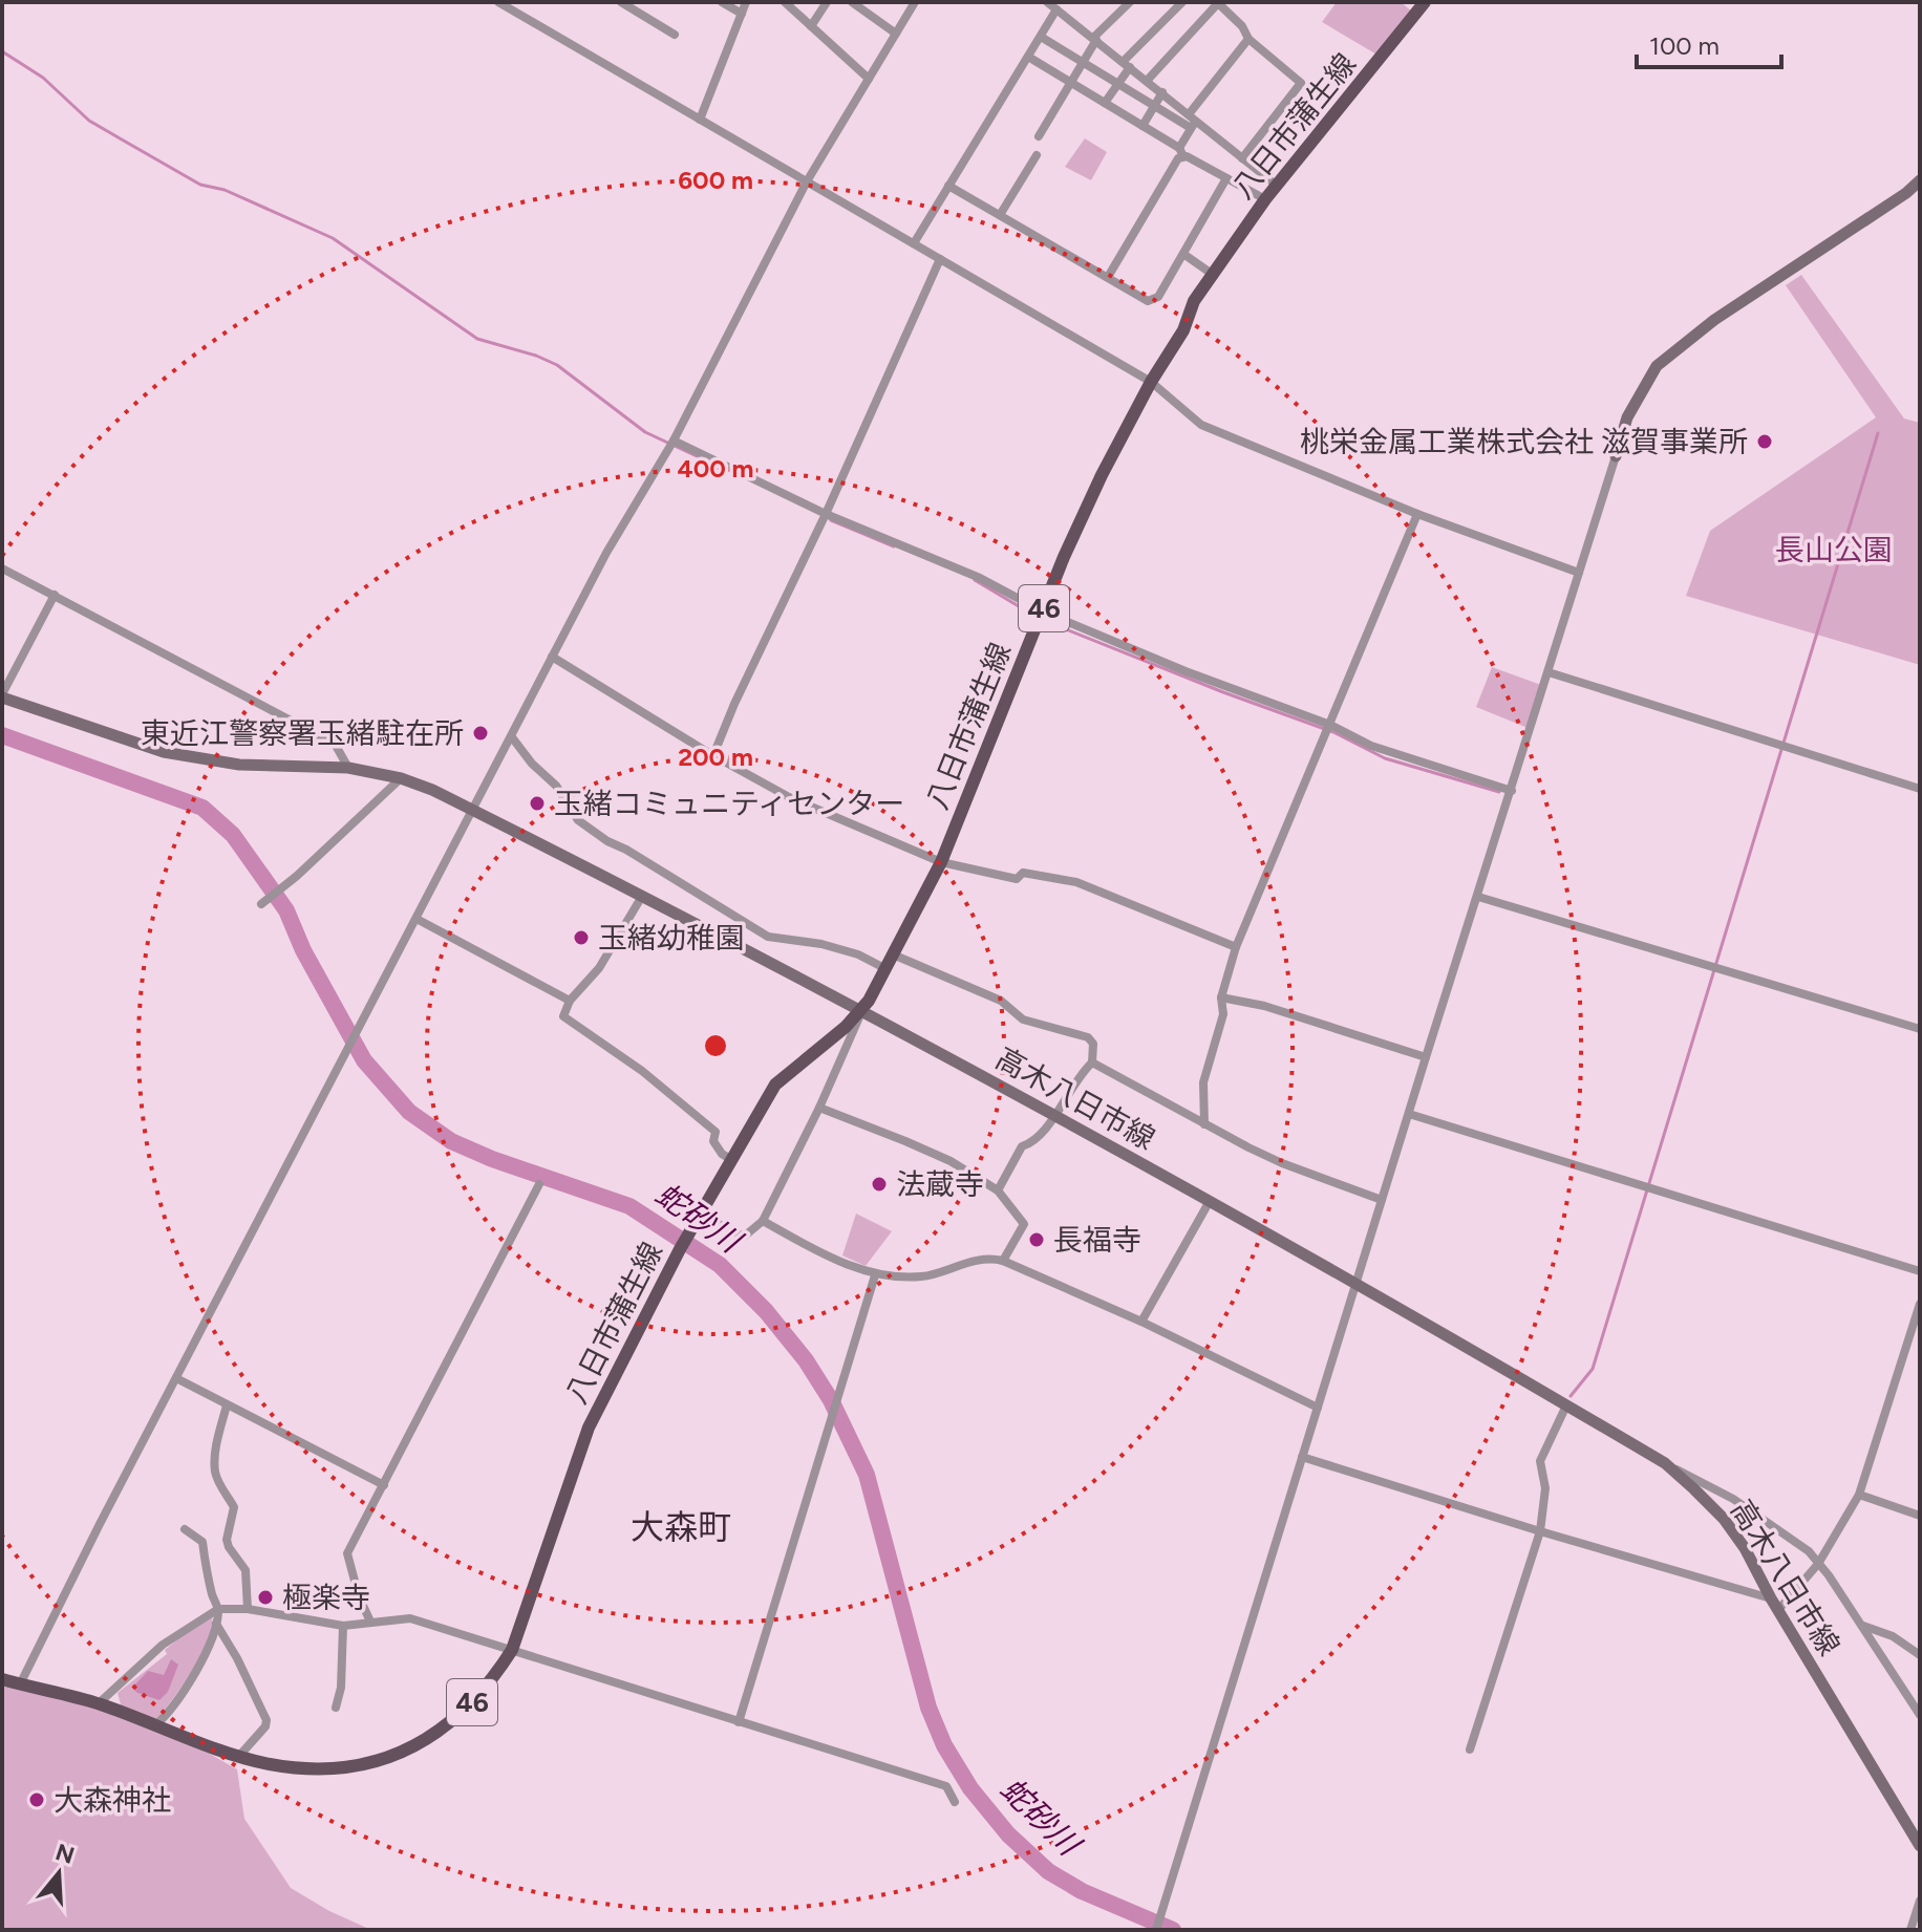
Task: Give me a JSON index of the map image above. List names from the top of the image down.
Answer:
{
  "streets": {
    "main road": ["八日市蒲生線", "46", "高木八日市線"]
  },
  "crossings": [
    ["八日市蒲生線", "高木八日市線"]
  ],
  "districts": ["大森町"],
  "water": ["蛇砂川"],
  "parks": ["長山公園"],
  "places": [
    "桃栄金属工業株式会社 滋賀事業所",
    "東近江警察署玉緒駐在所",
    "玉緒コミュニティセンター",
    "玉緒幼稚園",
    "法蔵寺",
    "長福寺",
    "極楽寺",
    "大森神社"
  ],
  "scale_bar": "100 m",
  "north": "top",
  "rings": ["600 m", "400 m", "200 m"]
}
